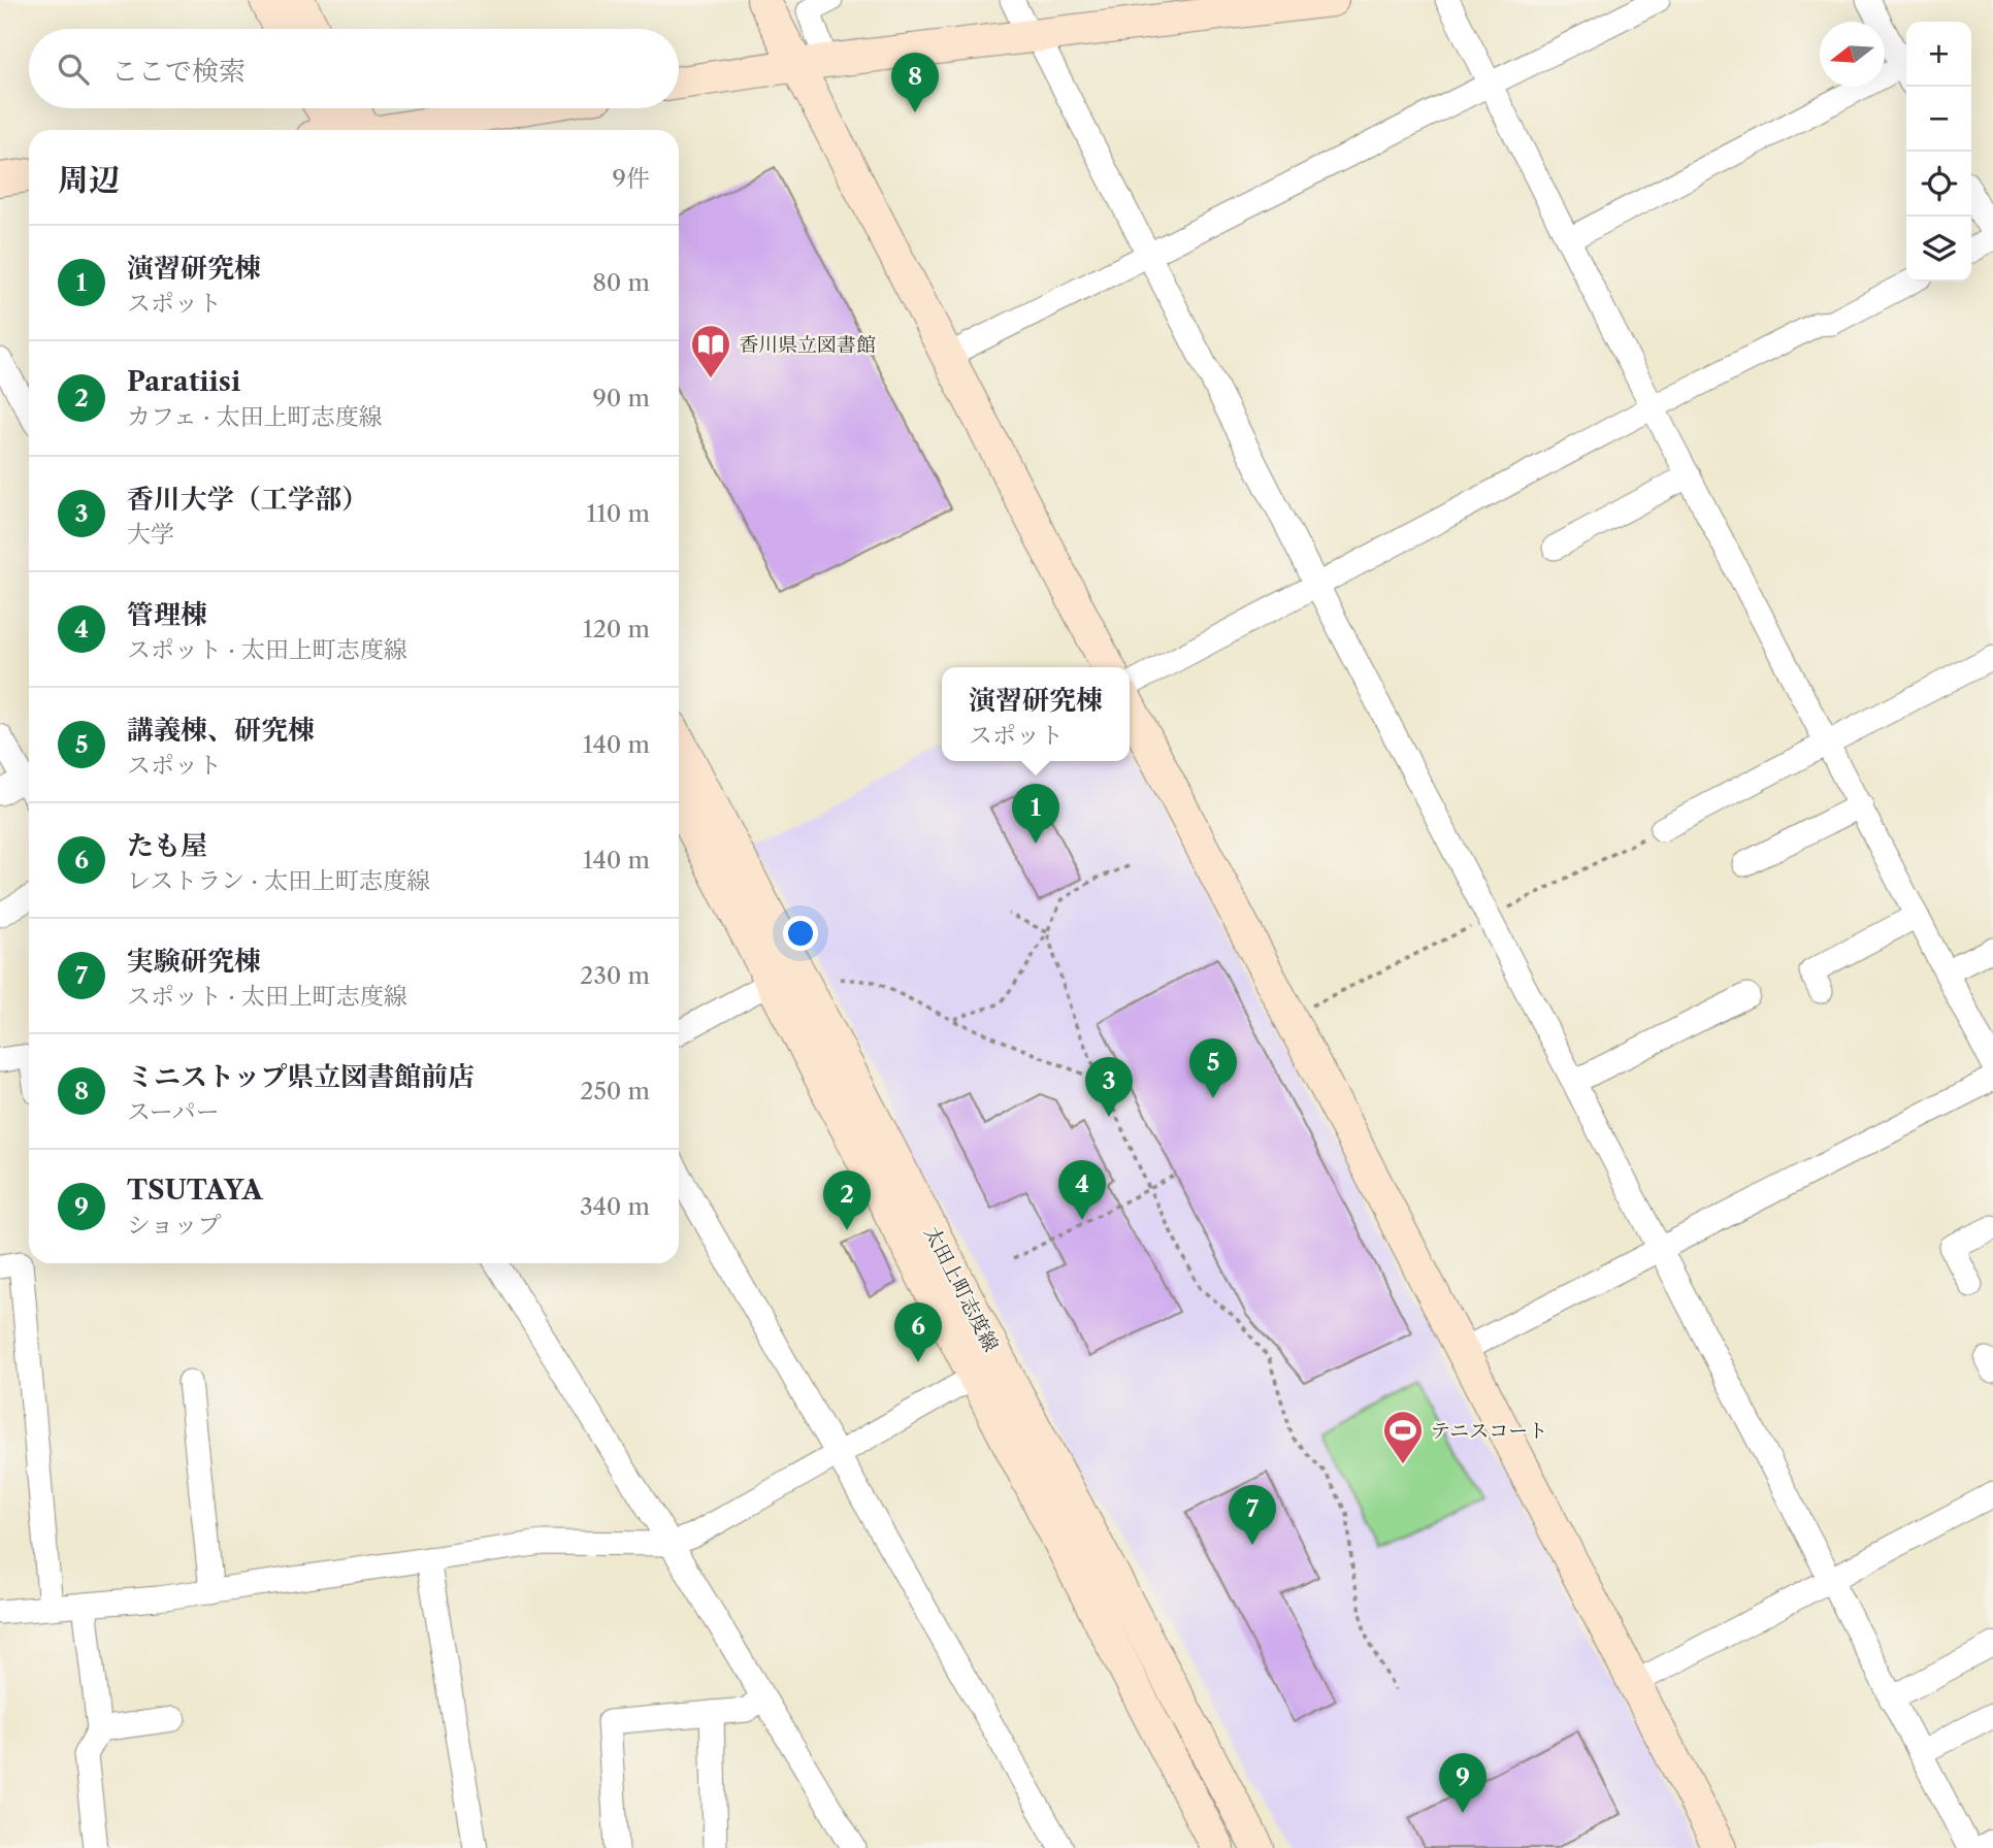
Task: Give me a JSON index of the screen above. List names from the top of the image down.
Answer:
{
  "streets": {
    "street": ["太田上町志度線"]
  },
  "places": {
    "library": ["香川県立図書館"],
    "sports": ["テニスコート"]
  },
  "north": "left",
  "page": {
    "map_buttons": ["+", "−"],
    "search": "ここで検索",
    "pins": [
      "8",
      "1",
      "5",
      "3",
      "4",
      "2",
      "6",
      "7",
      "9"
    ],
    "heading": ["周辺", "9件"],
    "list": [
      {
        "mark": "1",
        "name": "演習研究棟",
        "note": "スポット",
        "value": "80 m"
      },
      {
        "mark": "2",
        "name": "Paratiisi",
        "note": "カフェ · 太田上町志度線",
        "value": "90 m"
      },
      {
        "mark": "3",
        "name": "香川大学（工学部）",
        "note": "大学",
        "value": "110 m"
      },
      {
        "mark": "4",
        "name": "管理棟",
        "note": "スポット · 太田上町志度線",
        "value": "120 m"
      },
      {
        "mark": "5",
        "name": "講義棟、研究棟",
        "note": "スポット",
        "value": "140 m"
      },
      {
        "mark": "6",
        "name": "たも屋",
        "note": "レストラン · 太田上町志度線",
        "value": "140 m"
      },
      {
        "mark": "7",
        "name": "実験研究棟",
        "note": "スポット · 太田上町志度線",
        "value": "230 m"
      },
      {
        "mark": "8",
        "name": "ミニストップ県立図書館前店",
        "note": "スーパー",
        "value": "250 m"
      },
      {
        "mark": "9",
        "name": "TSUTAYA",
        "note": "ショップ",
        "value": "340 m"
      }
    ],
    "popup": ["演習研究棟", "スポット"]
  }
}
